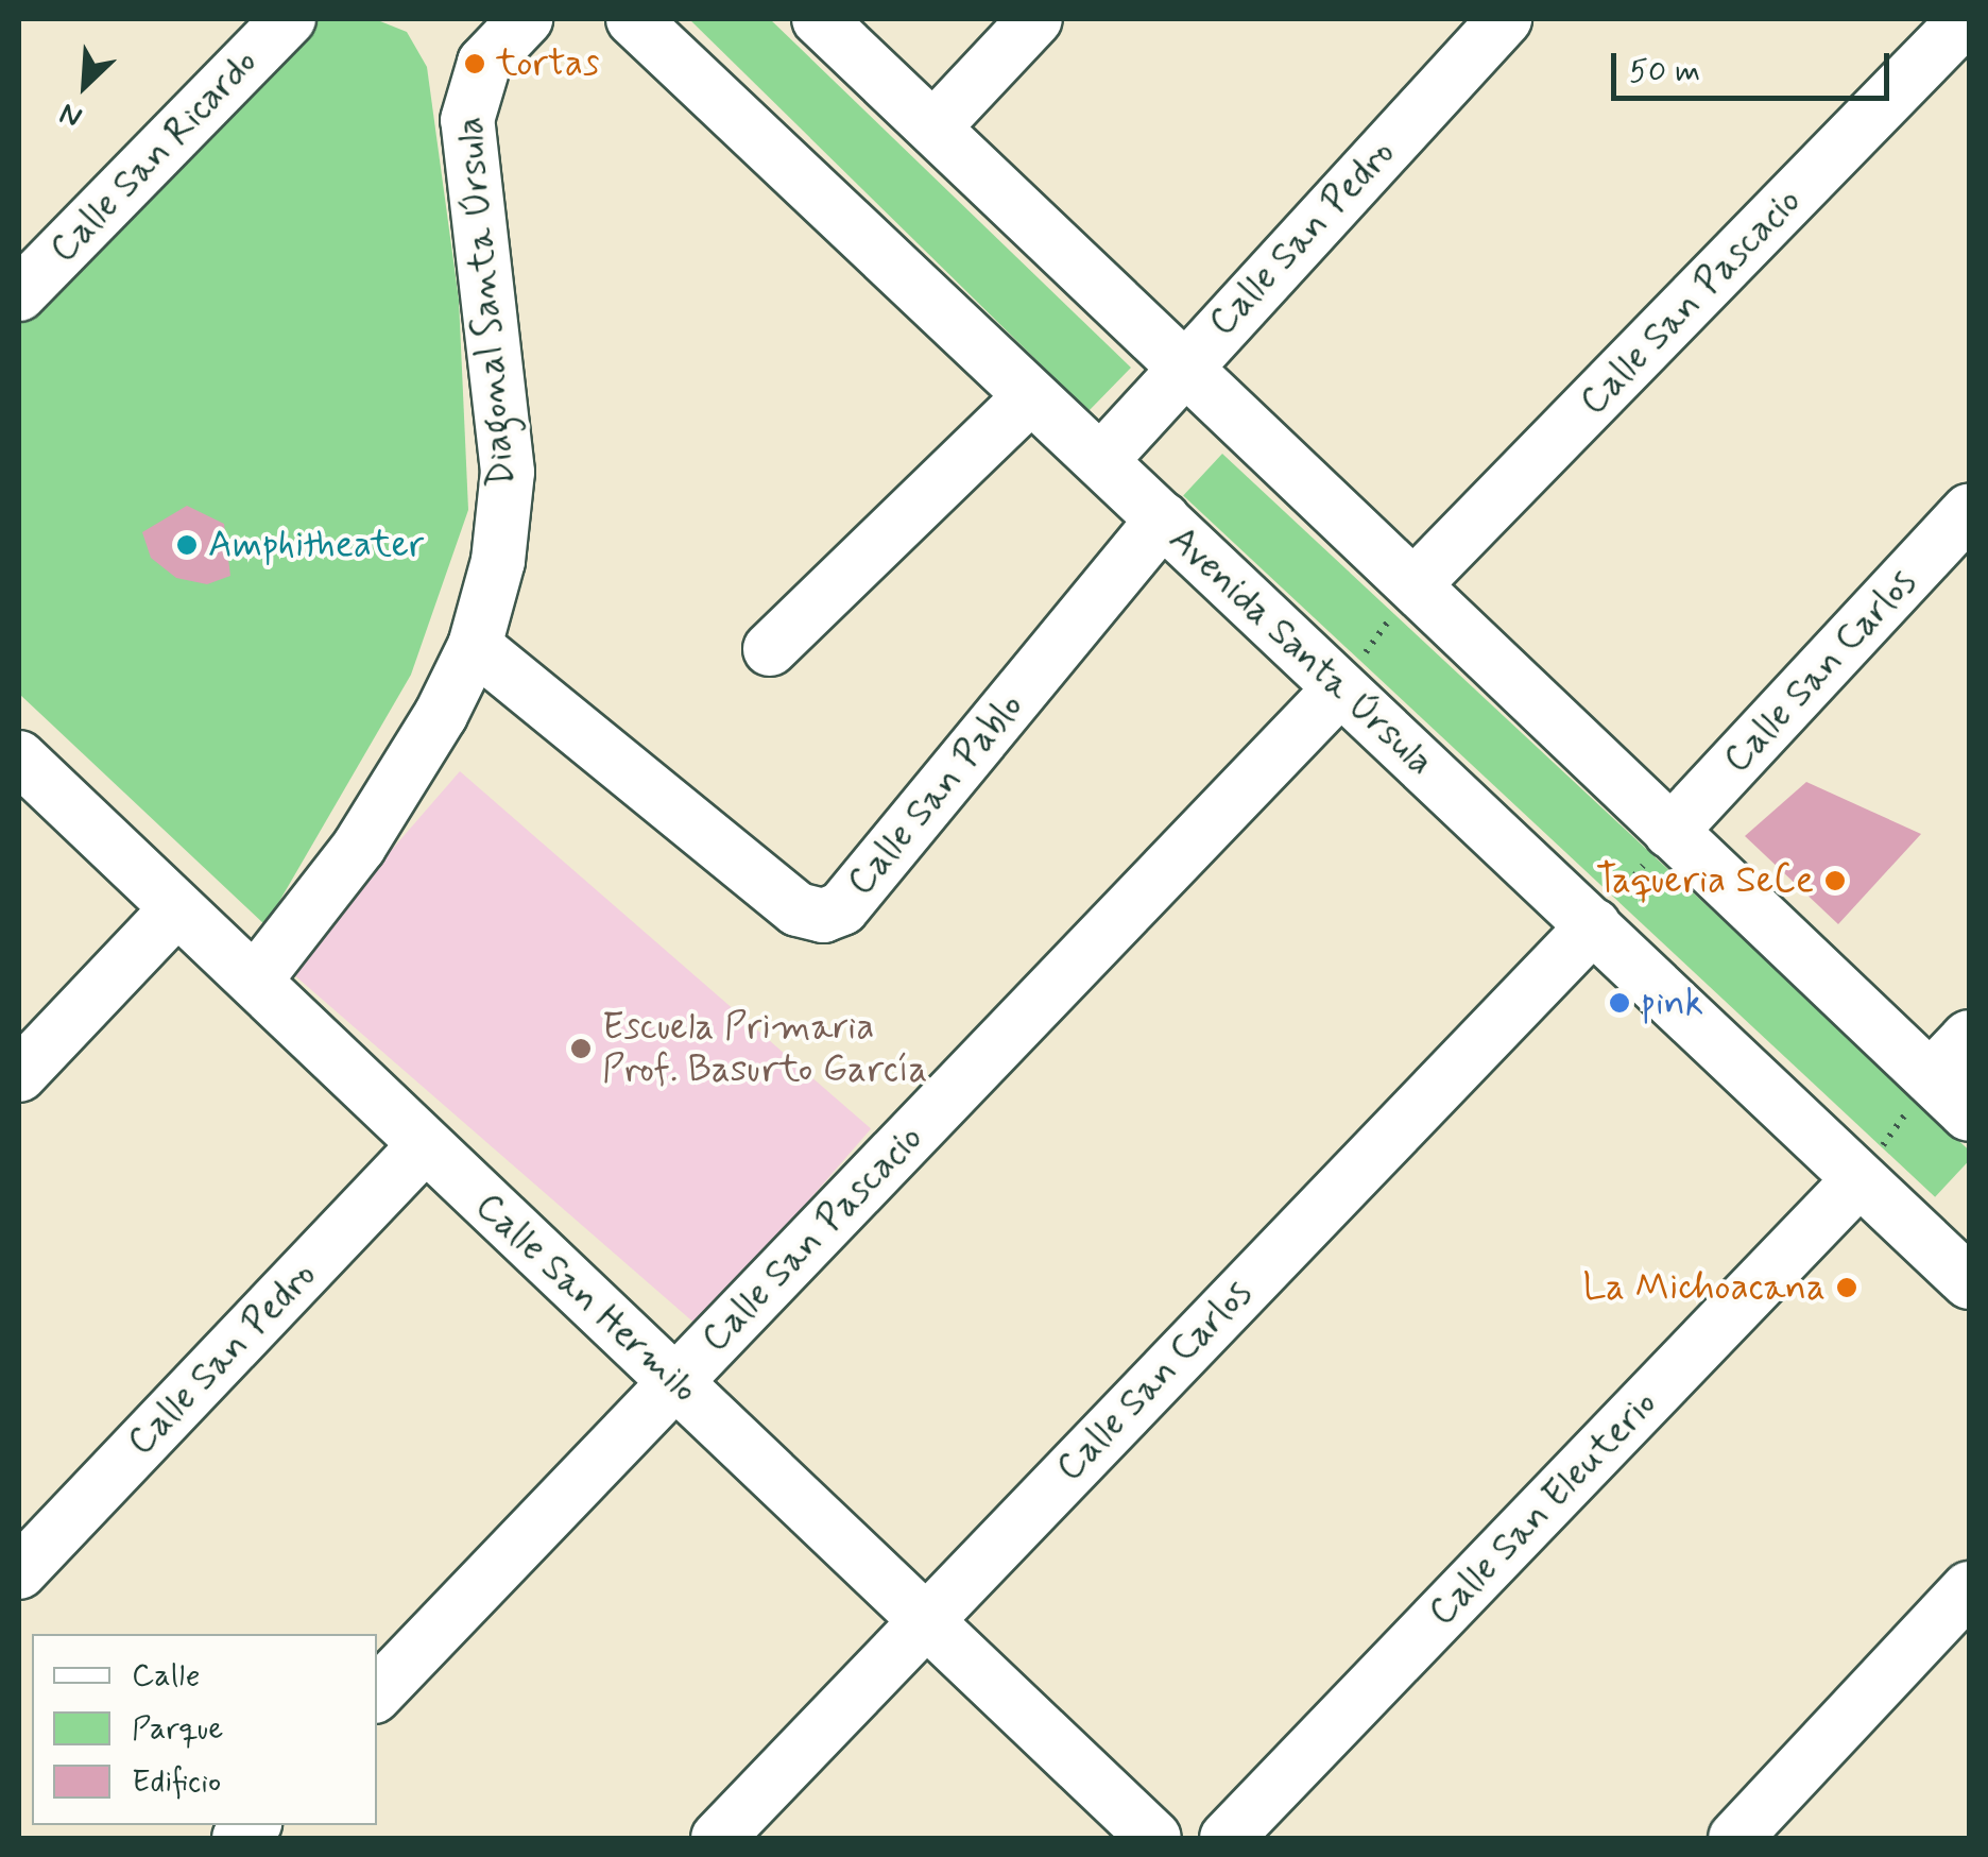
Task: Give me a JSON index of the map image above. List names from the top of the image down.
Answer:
{
  "streets": {
    "street": [
      "Calle San Ricardo",
      "Calle San Pedro",
      "Diagonal Santa Úrsula",
      "Calle San Pascacio",
      "Avenida Santa Úrsula",
      "Calle San Carlos",
      "Calle San Pablo",
      "Calle San Hermilo",
      "Calle San Eleuterio"
    ]
  },
  "crossings": [
    ["Calle San Pedro", "Avenida Santa Úrsula"],
    ["Calle San Pedro", "Calle San Hermilo"],
    ["Diagonal Santa Úrsula", "Calle San Pablo"],
    ["Diagonal Santa Úrsula", "Calle San Hermilo"],
    ["Calle San Pascacio", "Avenida Santa Úrsula"],
    ["Calle San Pascacio", "Calle San Hermilo"],
    ["Avenida Santa Úrsula", "Calle San Carlos"],
    ["Avenida Santa Úrsula", "Calle San Pablo"],
    ["Avenida Santa Úrsula", "Calle San Eleuterio"],
    ["Calle San Carlos", "Calle San Hermilo"]
  ],
  "places": [
    "tortas",
    "Amphitheater",
    "Taqueria SeCe",
    "pink",
    "Escuela Primaria Prof. Basurto García",
    "La Michoacana"
  ],
  "legend": ["Calle", "Parque", "Edificio"],
  "scale_bar": "50 m",
  "north": "bottom left"
}
